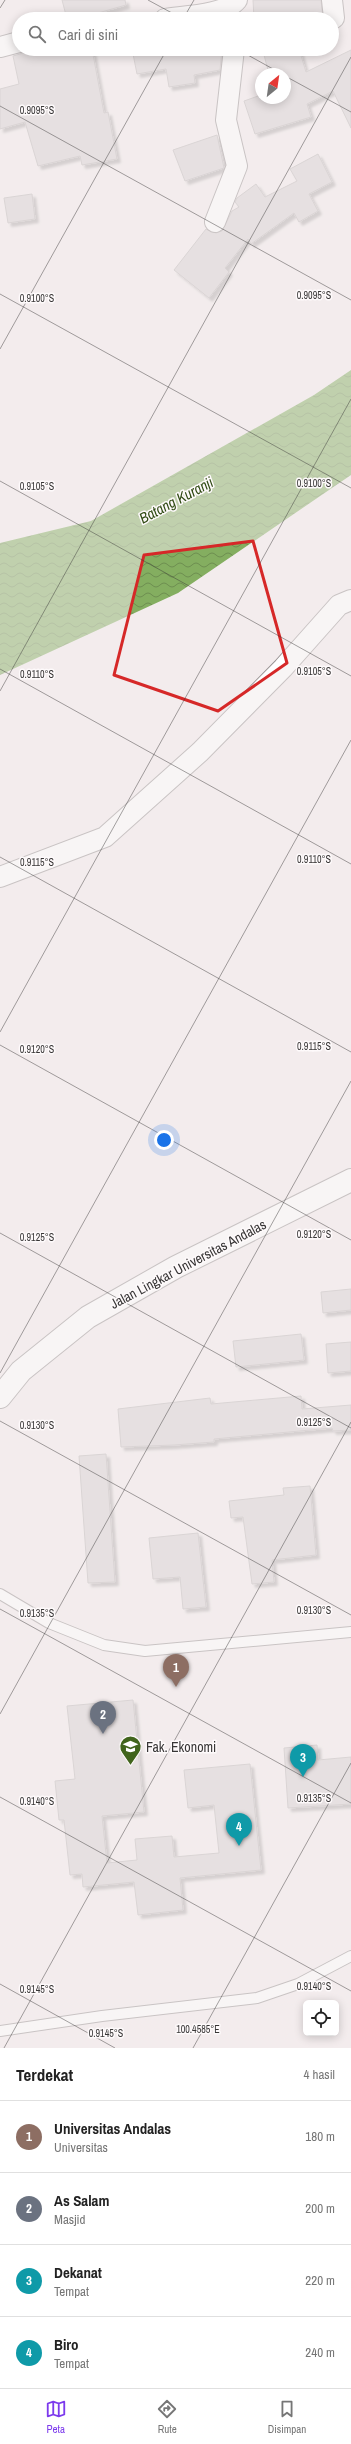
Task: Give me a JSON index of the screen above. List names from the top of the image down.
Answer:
{
  "streets": {
    "street": ["Jalan Lingkar Universitas Andalas"]
  },
  "water": ["Batang Kuranji"],
  "places": {
    "school or university": ["Fak. Ekonomi"]
  },
  "north": "top right",
  "page": {
    "search": "Cari di sini",
    "pins": [
      "1",
      "2",
      "3",
      "4"
    ],
    "heading": ["Terdekat", "4 hasil"],
    "list": [
      {
        "mark": "1",
        "name": "Universitas Andalas",
        "note": "Universitas",
        "value": "180 m"
      },
      {
        "mark": "2",
        "name": "As Salam",
        "note": "Masjid",
        "value": "200 m"
      },
      {
        "mark": "3",
        "name": "Dekanat",
        "note": "Tempat",
        "value": "220 m"
      },
      {
        "mark": "4",
        "name": "Biro",
        "note": "Tempat",
        "value": "240 m"
      }
    ],
    "nav": ["Peta", "Rute", "Disimpan"]
  },
  "coordinates": [
    "0.9095°S",
    "0.9100°S",
    "0.9105°S",
    "0.9110°S",
    "0.9115°S",
    "0.9120°S",
    "0.9125°S",
    "0.9130°S",
    "0.9135°S",
    "0.9140°S",
    "0.9145°S",
    "100.4585°E"
  ]
}
